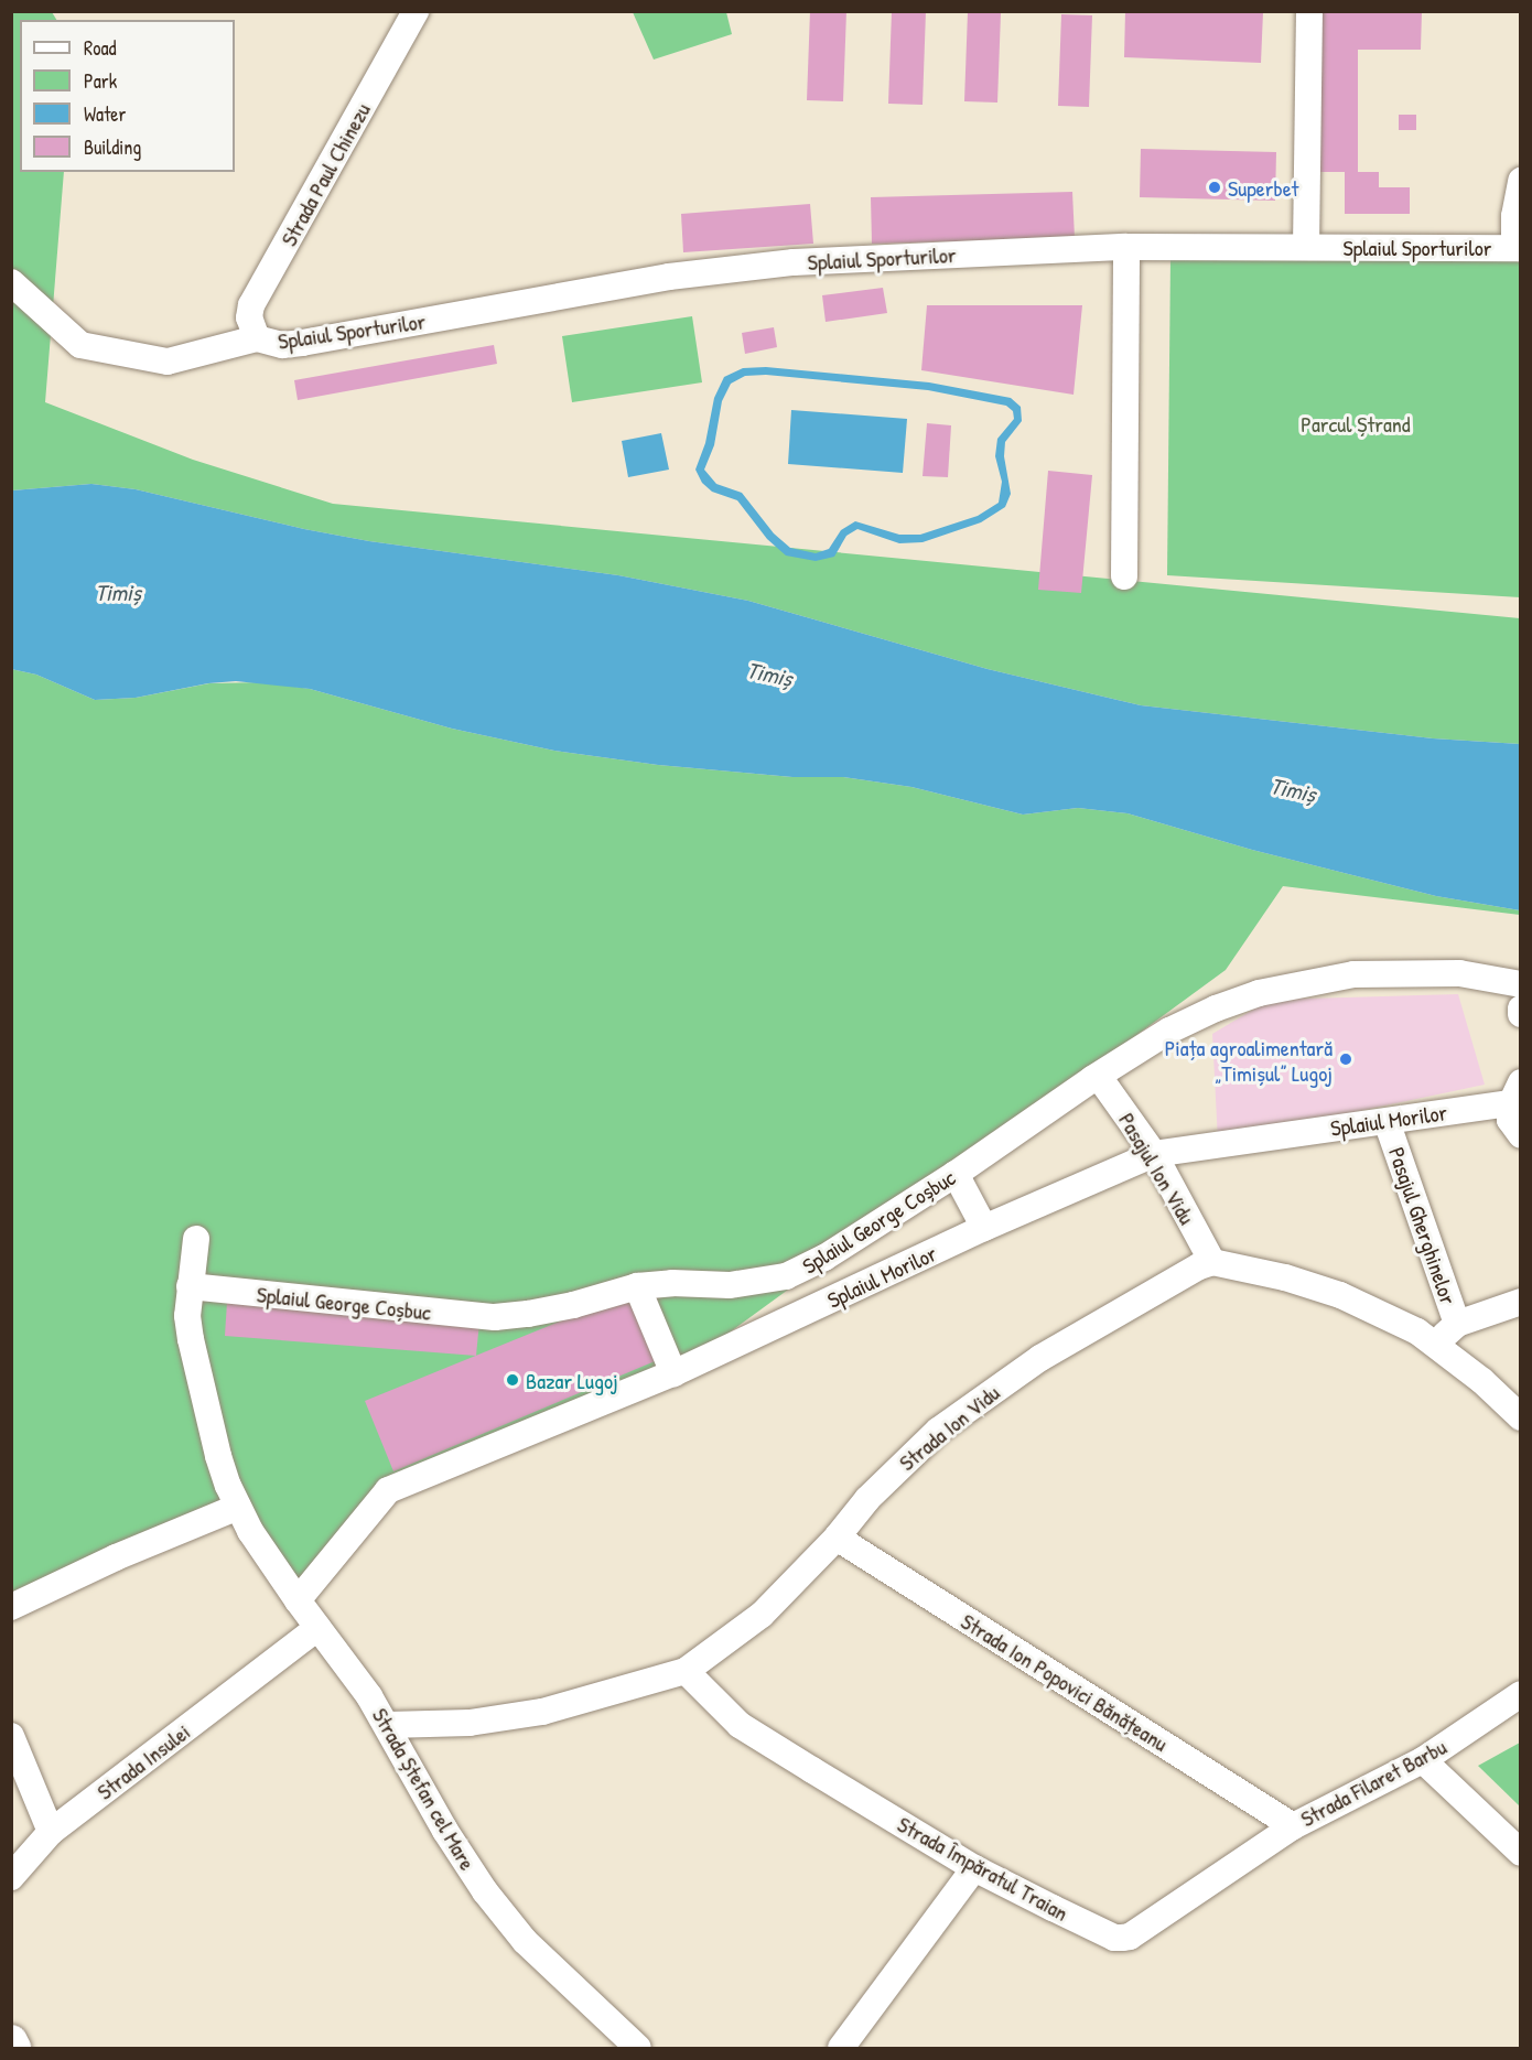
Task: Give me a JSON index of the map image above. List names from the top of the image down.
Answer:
{
  "streets": {
    "street": [
      "Strada Paul Chinezu",
      "Splaiul Sporturilor",
      "Splaiul Morilor",
      "Pasajul Ion Vidu",
      "Splaiul George Coșbuc",
      "Pasajul Gherghinelor",
      "Strada Ion Vidu",
      "Strada Ion Popovici Bănățeanu",
      "Strada Insulei",
      "Strada Filaret Barbu",
      "Strada Ștefan cel Mare",
      "Strada Împăratul Traian"
    ]
  },
  "crossings": [
    ["Strada Paul Chinezu", "Splaiul Sporturilor"],
    ["Splaiul Morilor", "Pasajul Ion Vidu"],
    ["Splaiul Morilor", "Strada Ștefan cel Mare"],
    ["Pasajul Ion Vidu", "Splaiul George Coșbuc"],
    ["Pasajul Ion Vidu", "Strada Ion Vidu"],
    ["Splaiul George Coșbuc", "Strada Ștefan cel Mare"],
    ["Strada Ion Vidu", "Strada Ion Popovici Bănățeanu"],
    ["Strada Ion Vidu", "Strada Ștefan cel Mare"],
    ["Strada Ion Vidu", "Strada Împăratul Traian"],
    ["Strada Ion Popovici Bănățeanu", "Strada Filaret Barbu"],
    ["Strada Ion Popovici Bănățeanu", "Strada Împăratul Traian"],
    ["Strada Insulei", "Strada Ștefan cel Mare"],
    ["Strada Filaret Barbu", "Strada Împăratul Traian"]
  ],
  "water": ["Timiș"],
  "parks": ["Parcul Ștrand"],
  "places": ["Superbet", "Piața agroalimentară „Timișul” Lugoj", "Bazar Lugoj"],
  "legend": [
    "Road",
    "Park",
    "Water",
    "Building"
  ]
}
